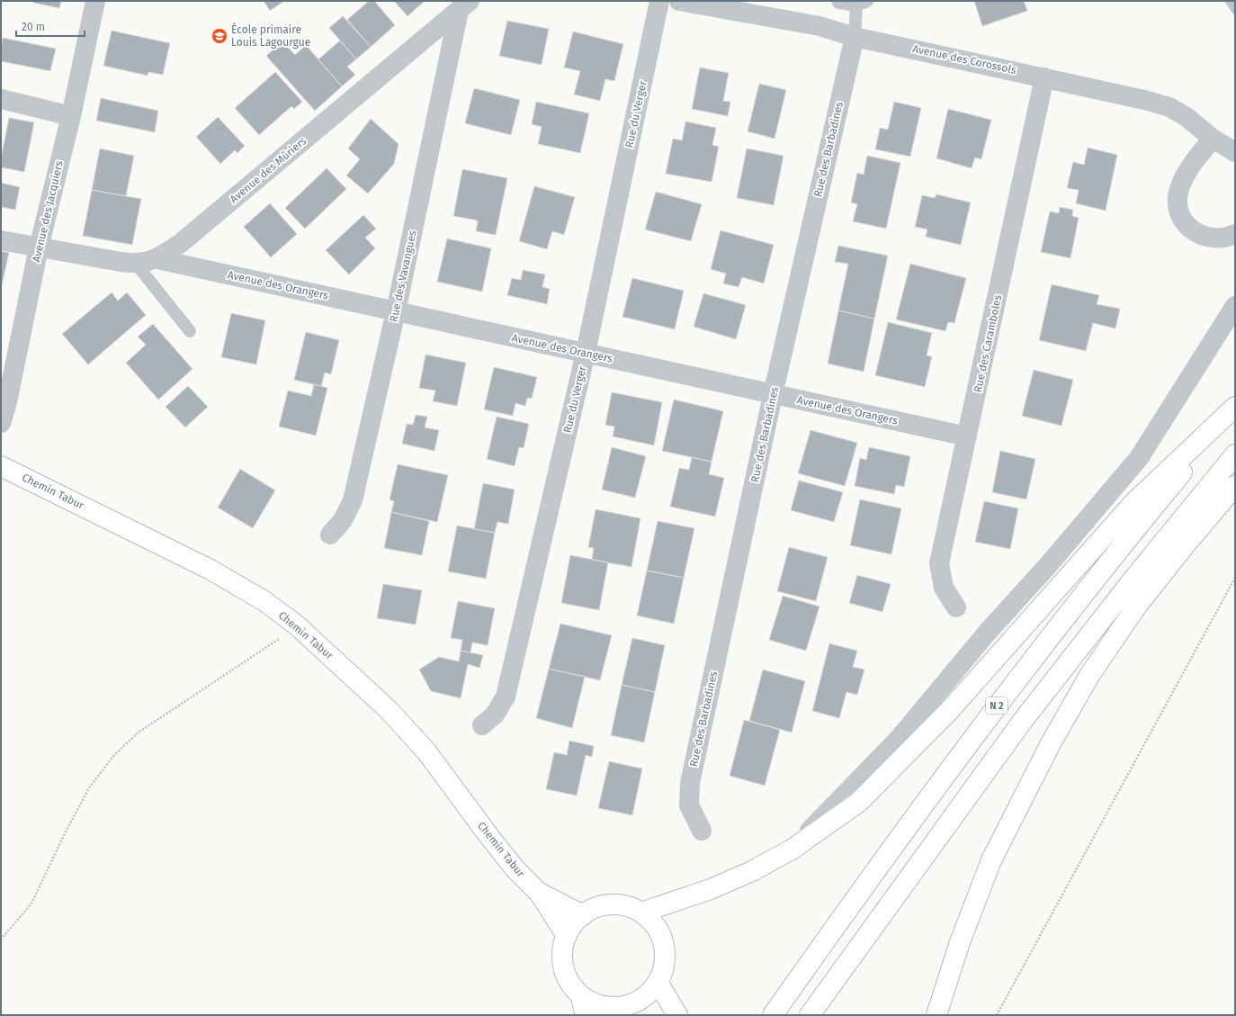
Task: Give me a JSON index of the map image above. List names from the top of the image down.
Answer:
{
  "streets": {
    "main road": ["Chemin Tabur", "N 2"],
    "street": [
      "Avenue des Corossols",
      "Rue du Verger",
      "Rue des Barbadines",
      "Avenue des Mûriers",
      "Avenue des Jacquiers",
      "Rue des Vavangues",
      "Avenue des Orangers",
      "Rue des Caramboles"
    ]
  },
  "crossings": [
    ["Avenue des Corossols", "Rue des Barbadines"],
    ["Avenue des Corossols", "Rue des Caramboles"],
    ["Rue du Verger", "Avenue des Orangers"],
    ["Rue des Barbadines", "Avenue des Orangers"],
    ["Avenue des Mûriers", "Avenue des Jacquiers"],
    ["Avenue des Mûriers", "Rue des Vavangues"],
    ["Avenue des Mûriers", "Avenue des Orangers"],
    ["Rue des Vavangues", "Avenue des Orangers"],
    ["Avenue des Orangers", "Rue des Caramboles"]
  ],
  "places": {
    "school or university": ["École primaire Louis Lagourgue"]
  },
  "scale_bar": "20 m"
}
